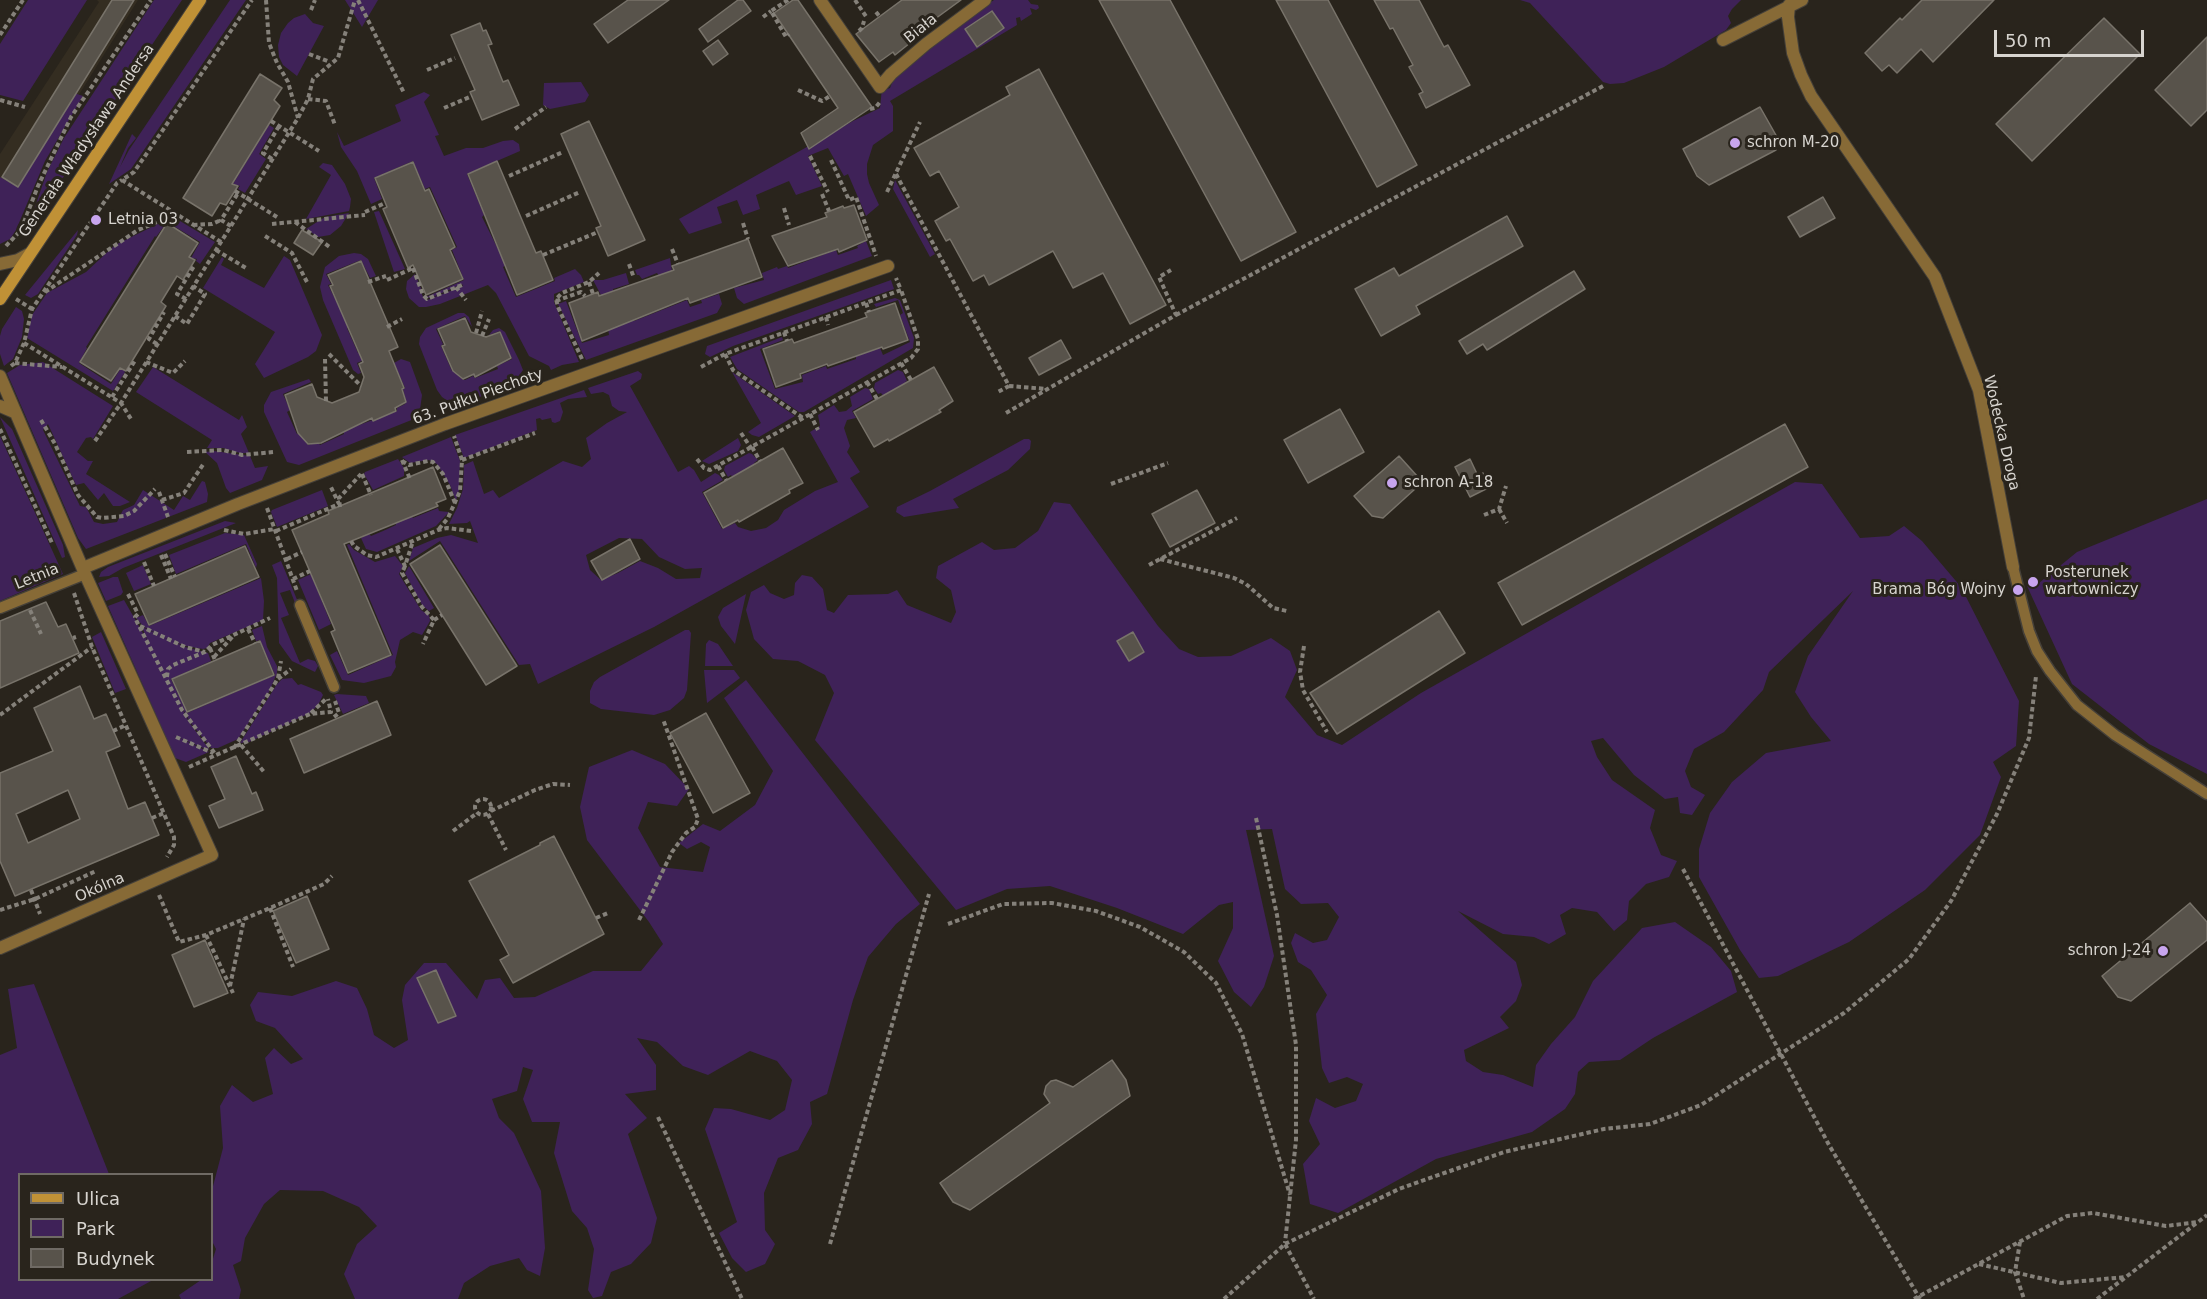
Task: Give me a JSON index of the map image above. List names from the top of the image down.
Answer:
{
  "streets": {
    "main road": ["Generała Władysława Andersa"],
    "street": [
      "Biała",
      "63. Pułku Piechoty",
      "Wodecka Droga",
      "Okólna"
    ],
    "lane": ["Letnia"]
  },
  "crossings": [
    ["63. Pułku Piechoty", "Letnia"]
  ],
  "places": [
    "schron M-20",
    "Letnia 03",
    "schron A-18",
    "Posterunek wartowniczy",
    "Brama Bóg Wojny",
    "schron J-24"
  ],
  "legend": ["Ulica", "Park", "Budynek"],
  "scale_bar": "50 m"
}
